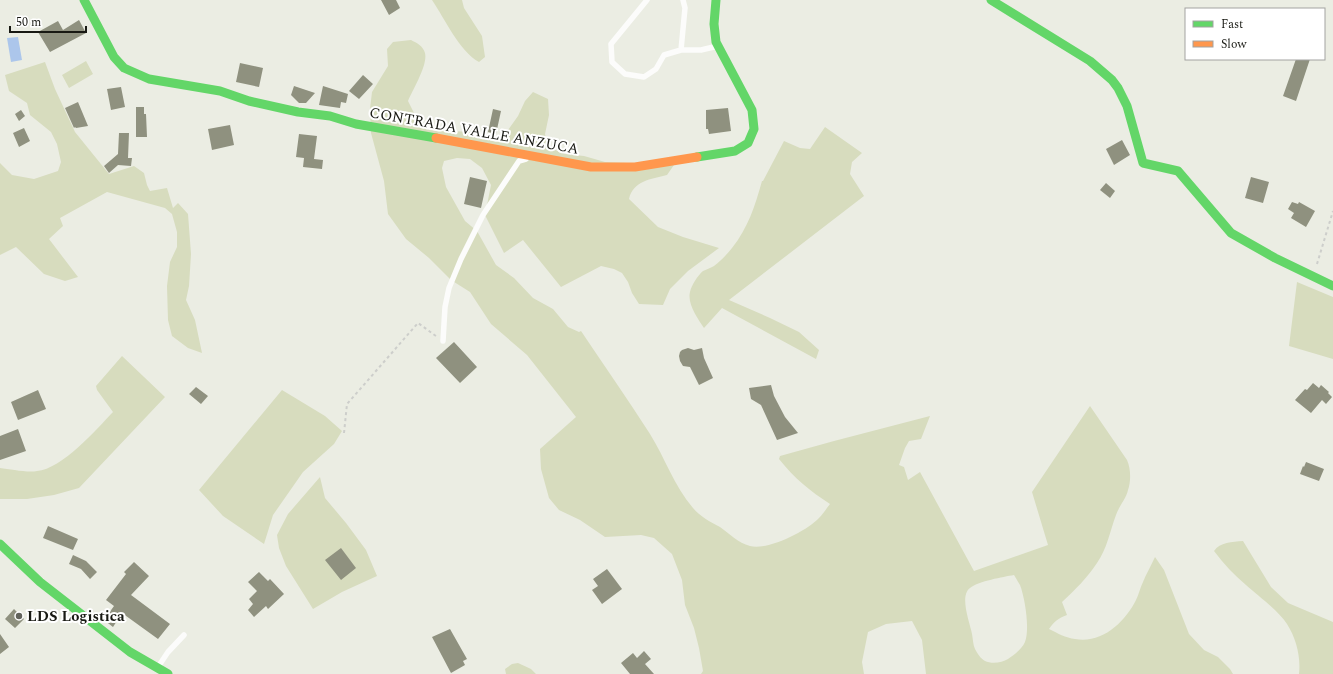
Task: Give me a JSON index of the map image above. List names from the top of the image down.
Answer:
{
  "streets": {
    "street": ["CONTRADA VALLE ANZUCA"]
  },
  "places": ["LDS Logistica"],
  "legend": ["Fast", "Slow"],
  "scale_bar": "50 m"
}
